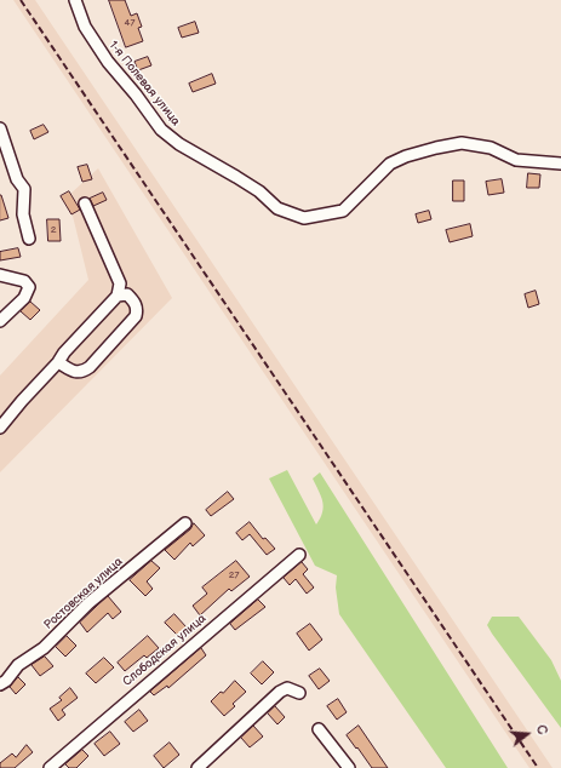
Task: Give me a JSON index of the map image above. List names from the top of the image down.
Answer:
{
  "streets": {
    "street": ["1-я Полевая улица", "Ростовская улица", "Слободская улица"]
  },
  "house_numbers": ["47", "2", "27"],
  "north": "right"
}
